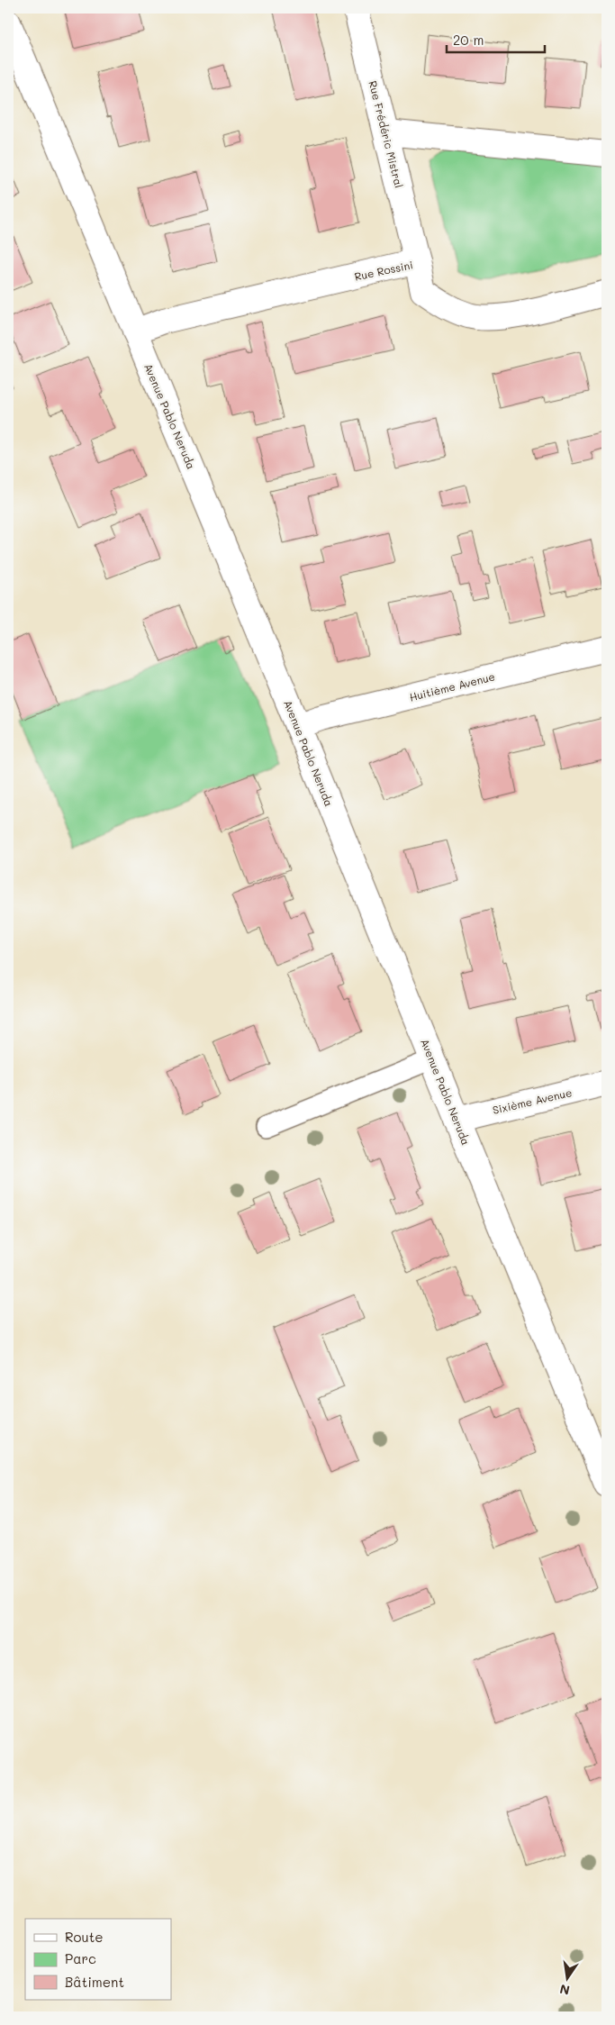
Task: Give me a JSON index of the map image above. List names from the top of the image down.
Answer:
{
  "streets": {
    "street": [
      "Rue Frédéric Mistral",
      "Rue Rossini",
      "Avenue Pablo Neruda",
      "Huitième Avenue",
      "Sixième Avenue"
    ]
  },
  "crossings": [
    ["Rue Frédéric Mistral", "Rue Rossini"],
    ["Rue Rossini", "Avenue Pablo Neruda"],
    ["Avenue Pablo Neruda", "Huitième Avenue"],
    ["Avenue Pablo Neruda", "Sixième Avenue"]
  ],
  "legend": ["Route", "Parc", "Bâtiment"],
  "scale_bar": "20 m",
  "north": "bottom"
}
